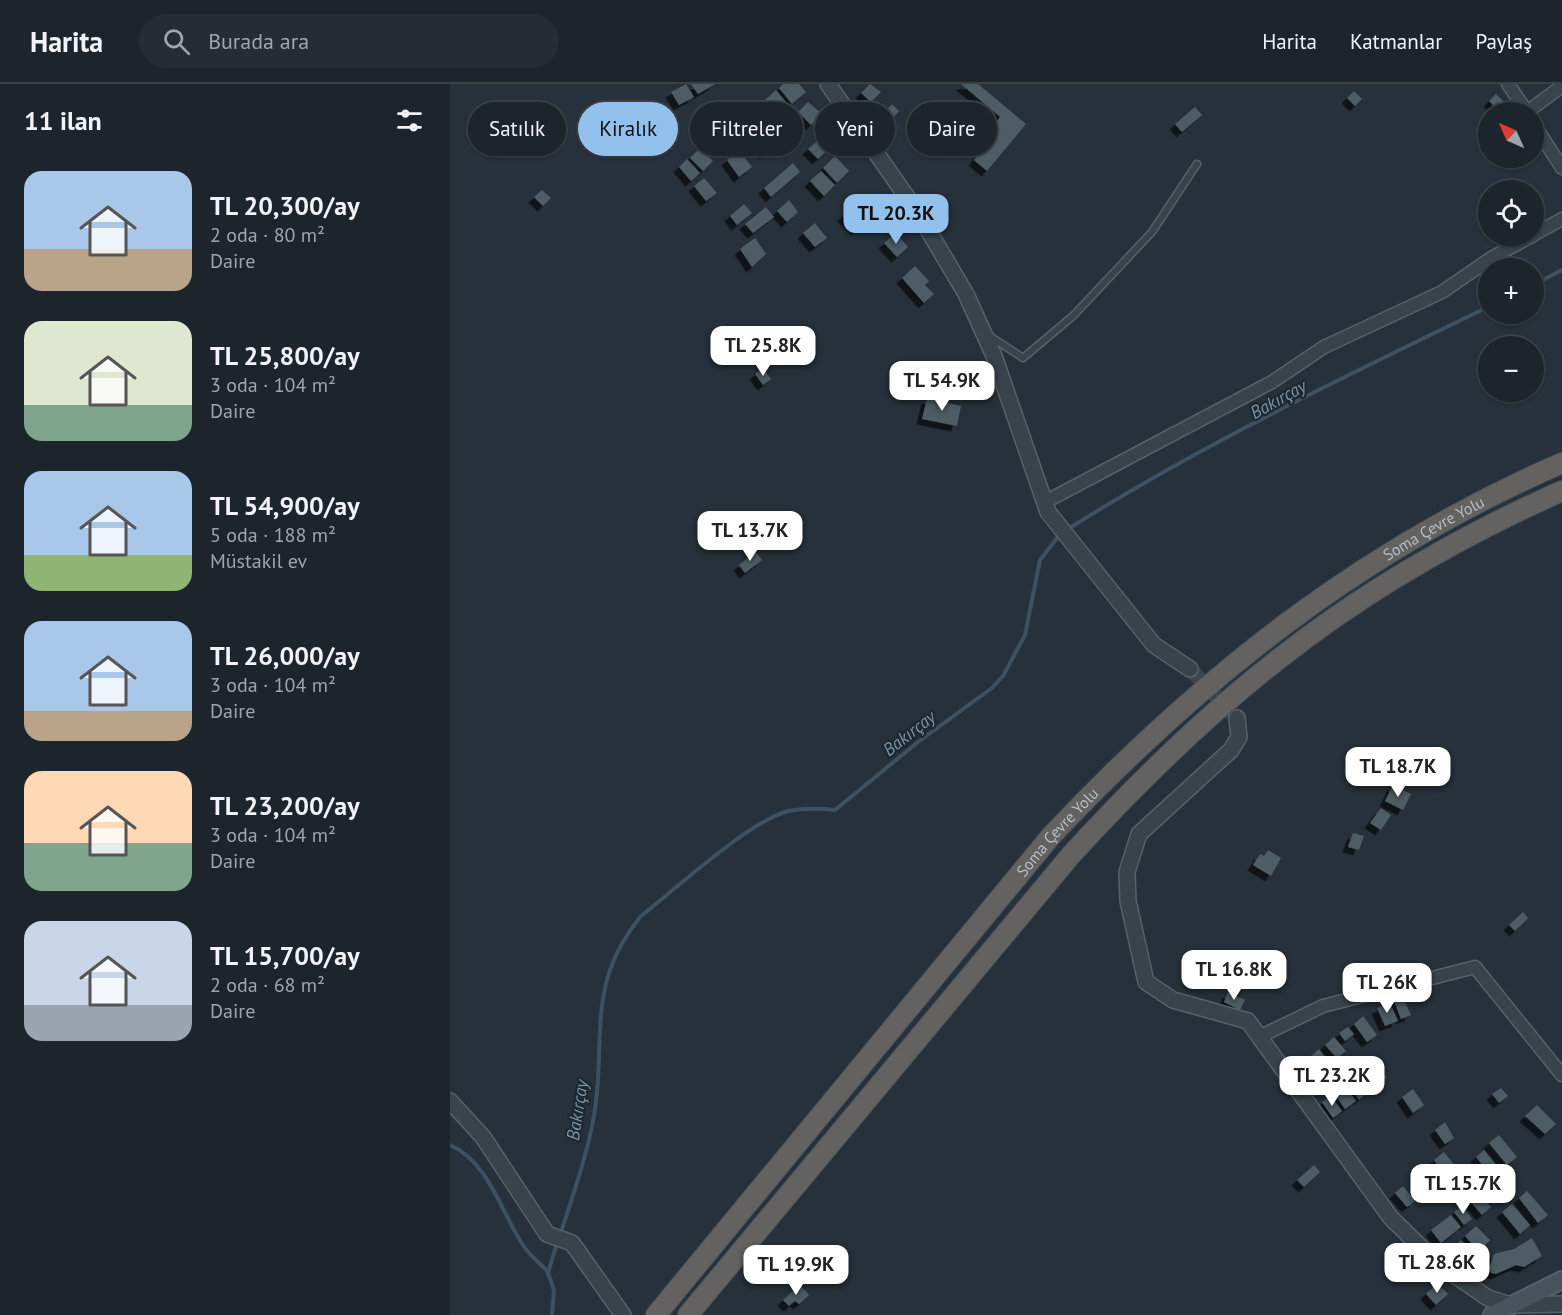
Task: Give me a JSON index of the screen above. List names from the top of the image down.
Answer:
{
  "streets": {
    "highway": ["Soma Çevre Yolu"]
  },
  "water": ["Bakırçay"],
  "north": "top left",
  "page": {
    "header": "Harita",
    "search": "Burada ara",
    "nav": ["Harita", "Katmanlar", "Paylaş"],
    "heading": "11 ilan",
    "map_buttons": ["+", "−"],
    "chip": [
      "Satılık",
      "Kiralık",
      "Filtreler",
      "Yeni",
      "Daire"
    ],
    "list": [
      {
        "name": "TL 20,300/ay",
        "note": "2 oda · 80 m² · Daire"
      },
      {
        "name": "TL 25,800/ay",
        "note": "3 oda · 104 m² · Daire"
      },
      {
        "name": "TL 54,900/ay",
        "note": "5 oda · 188 m² · Müstakil ev"
      },
      {
        "name": "TL 26,000/ay",
        "note": "3 oda · 104 m² · Daire"
      },
      {
        "name": "TL 23,200/ay",
        "note": "3 oda · 104 m² · Daire"
      },
      {
        "name": "TL 15,700/ay",
        "note": "2 oda · 68 m² · Daire"
      }
    ],
    "price": [
      "TL 20.3K",
      "TL 25.8K",
      "TL 54.9K",
      "TL 13.7K",
      "TL 18.7K",
      "TL 16.8K",
      "TL 26K",
      "TL 23.2K",
      "TL 15.7K",
      "TL 28.6K",
      "TL 19.9K"
    ]
  }
}
